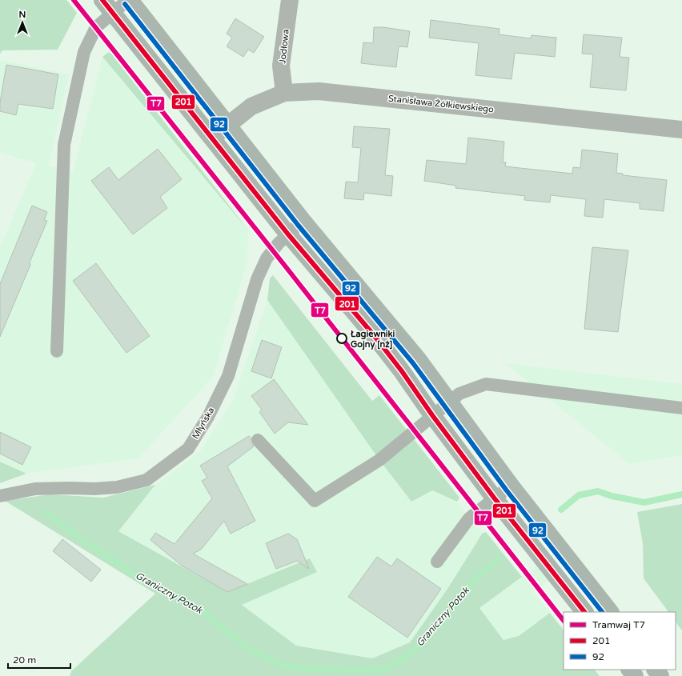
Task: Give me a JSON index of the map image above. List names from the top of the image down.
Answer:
{
  "streets": {
    "street": ["Jodłowa", "Stanisława Żółkiewskiego"],
    "lane": ["Młyńska"]
  },
  "crossings": [
    ["Jodłowa", "Stanisława Żółkiewskiego"]
  ],
  "water": ["Graniczny Potok"],
  "places": ["Łagiewniki Gojny [nż]"],
  "lines": ["tram line T7", "transit line 201", "transit line 92"],
  "legend": ["Tramwaj T7", "201", "92"],
  "scale_bar": "20 m",
  "north": "top"
}
